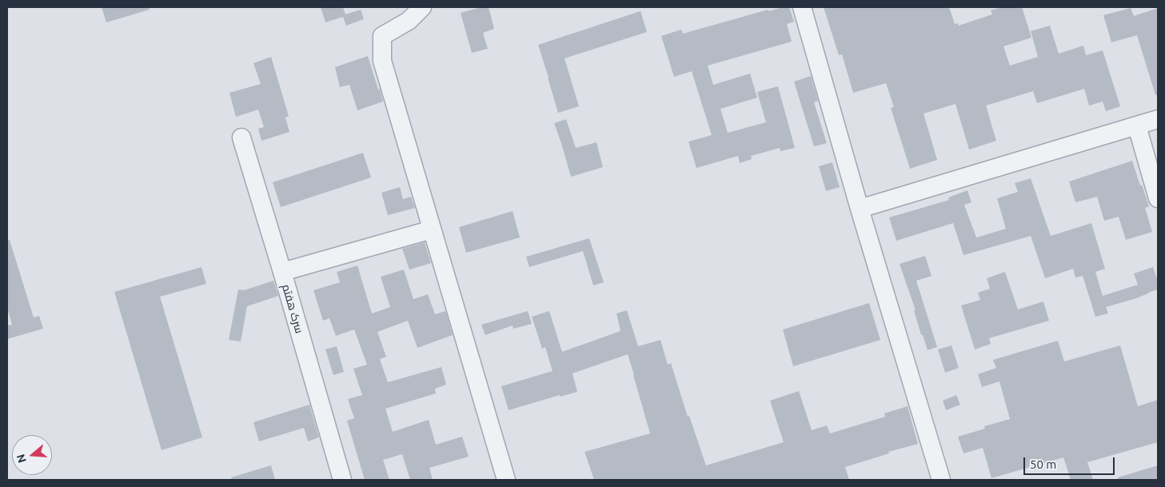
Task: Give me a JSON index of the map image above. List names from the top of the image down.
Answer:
{
  "streets": {
    "street": ["سرک هفتم"]
  },
  "scale_bar": "50 m",
  "north": "left"
}
